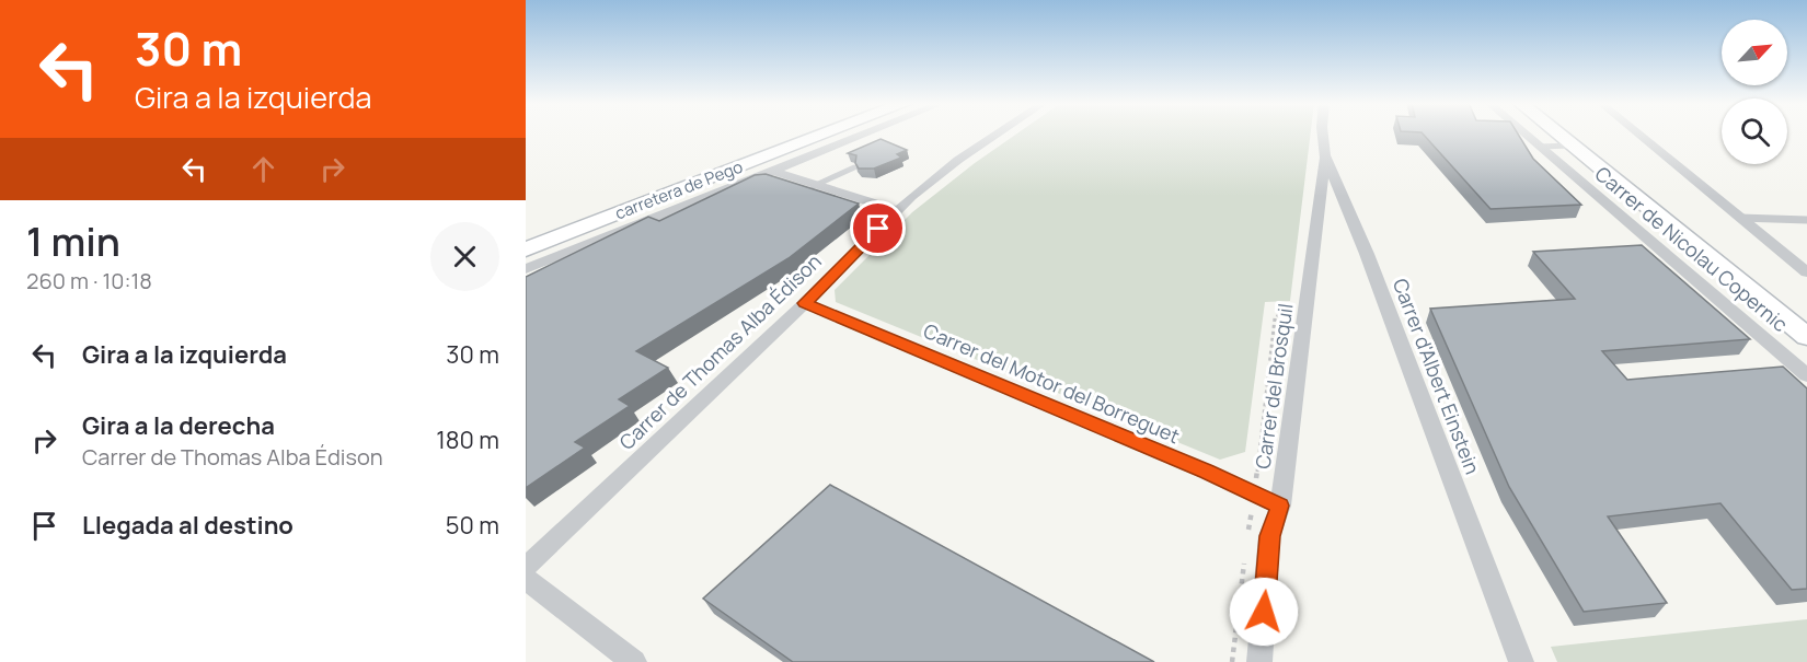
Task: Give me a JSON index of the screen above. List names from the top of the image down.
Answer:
{
  "streets": {
    "main road": ["carretera de Pego"],
    "street": [
      "Carrer de Nicolau Copernic",
      "Carrer de Thomas Alba Édison",
      "Carrer d'Albert Einstein",
      "Carrer del Motor del Borreguet",
      "Carrer del Brosquil"
    ]
  },
  "crossings": [
    ["Carrer de Thomas Alba Édison", "Carrer del Motor del Borreguet"],
    ["Carrer d'Albert Einstein", "Carrer del Brosquil"],
    ["Carrer del Motor del Borreguet", "Carrer del Brosquil"]
  ],
  "north": "top right",
  "page": {
    "turn": ["30 m", "Gira a la izquierda"],
    "heading": ["1 min", "260 m · 10:18"],
    "list": [
      {
        "name": "Gira a la izquierda",
        "value": "30 m"
      },
      {
        "name": "Gira a la derecha",
        "note": "Carrer de Thomas Alba Édison",
        "value": "180 m"
      },
      {
        "name": "Llegada al destino",
        "value": "50 m"
      }
    ]
  }
}
